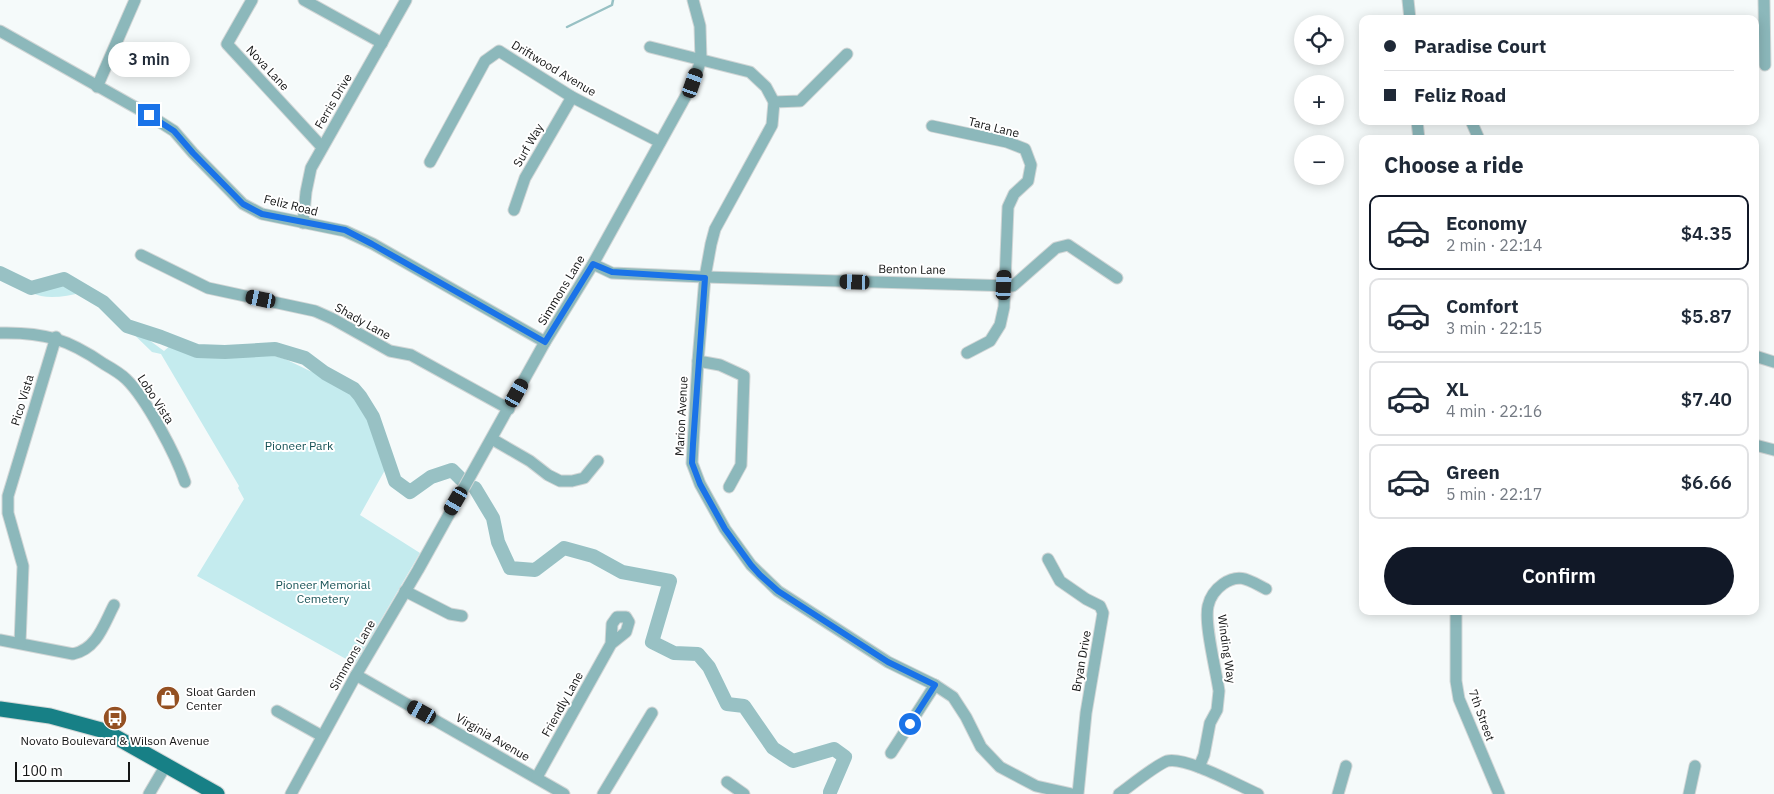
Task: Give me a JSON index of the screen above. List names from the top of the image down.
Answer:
{
  "streets": {
    "street": [
      "Nova Lane",
      "Driftwood Avenue",
      "Ferris Drive",
      "Tara Lane",
      "Surf Way",
      "Feliz Road",
      "Benton Lane",
      "Simmons Lane",
      "Shady Lane",
      "Lobo Vista",
      "Pico Vista",
      "Marion Avenue",
      "Winding Way",
      "Bryan Drive",
      "Friendly Lane",
      "7th Street",
      "Virginia Avenue"
    ]
  },
  "crossings": [
    ["Nova Lane", "Ferris Drive"],
    ["Driftwood Avenue", "Surf Way"],
    ["Driftwood Avenue", "Simmons Lane"],
    ["Ferris Drive", "Feliz Road"],
    ["Tara Lane", "Benton Lane"],
    ["Feliz Road", "Simmons Lane"],
    ["Benton Lane", "Simmons Lane"],
    ["Benton Lane", "Marion Avenue"],
    ["Simmons Lane", "Shady Lane"],
    ["Simmons Lane", "Virginia Avenue"],
    ["Lobo Vista", "Pico Vista"],
    ["Friendly Lane", "Virginia Avenue"]
  ],
  "parks": ["Pioneer Park", "Pioneer Memorial Cemetery"],
  "places": {
    "shop": ["Sloat Garden Center"],
    "bus stop": ["Novato Boulevard & Wilson Avenue"]
  },
  "scale_bar": "100 m",
  "page": {
    "map_buttons": ["+", "−"],
    "banner": ["Paradise Court", "Feliz Road"],
    "bubble": "3 min",
    "heading": "Choose a ride",
    "list": [
      {
        "name": "Economy",
        "note": "2 min · 22:14",
        "value": "$4.35"
      },
      {
        "name": "Comfort",
        "note": "3 min · 22:15",
        "value": "$5.87"
      },
      {
        "name": "XL",
        "note": "4 min · 22:16",
        "value": "$7.40"
      },
      {
        "name": "Green",
        "note": "5 min · 22:17",
        "value": "$6.66"
      }
    ],
    "buttons": "Confirm",
    "scale": "100 m"
  }
}
